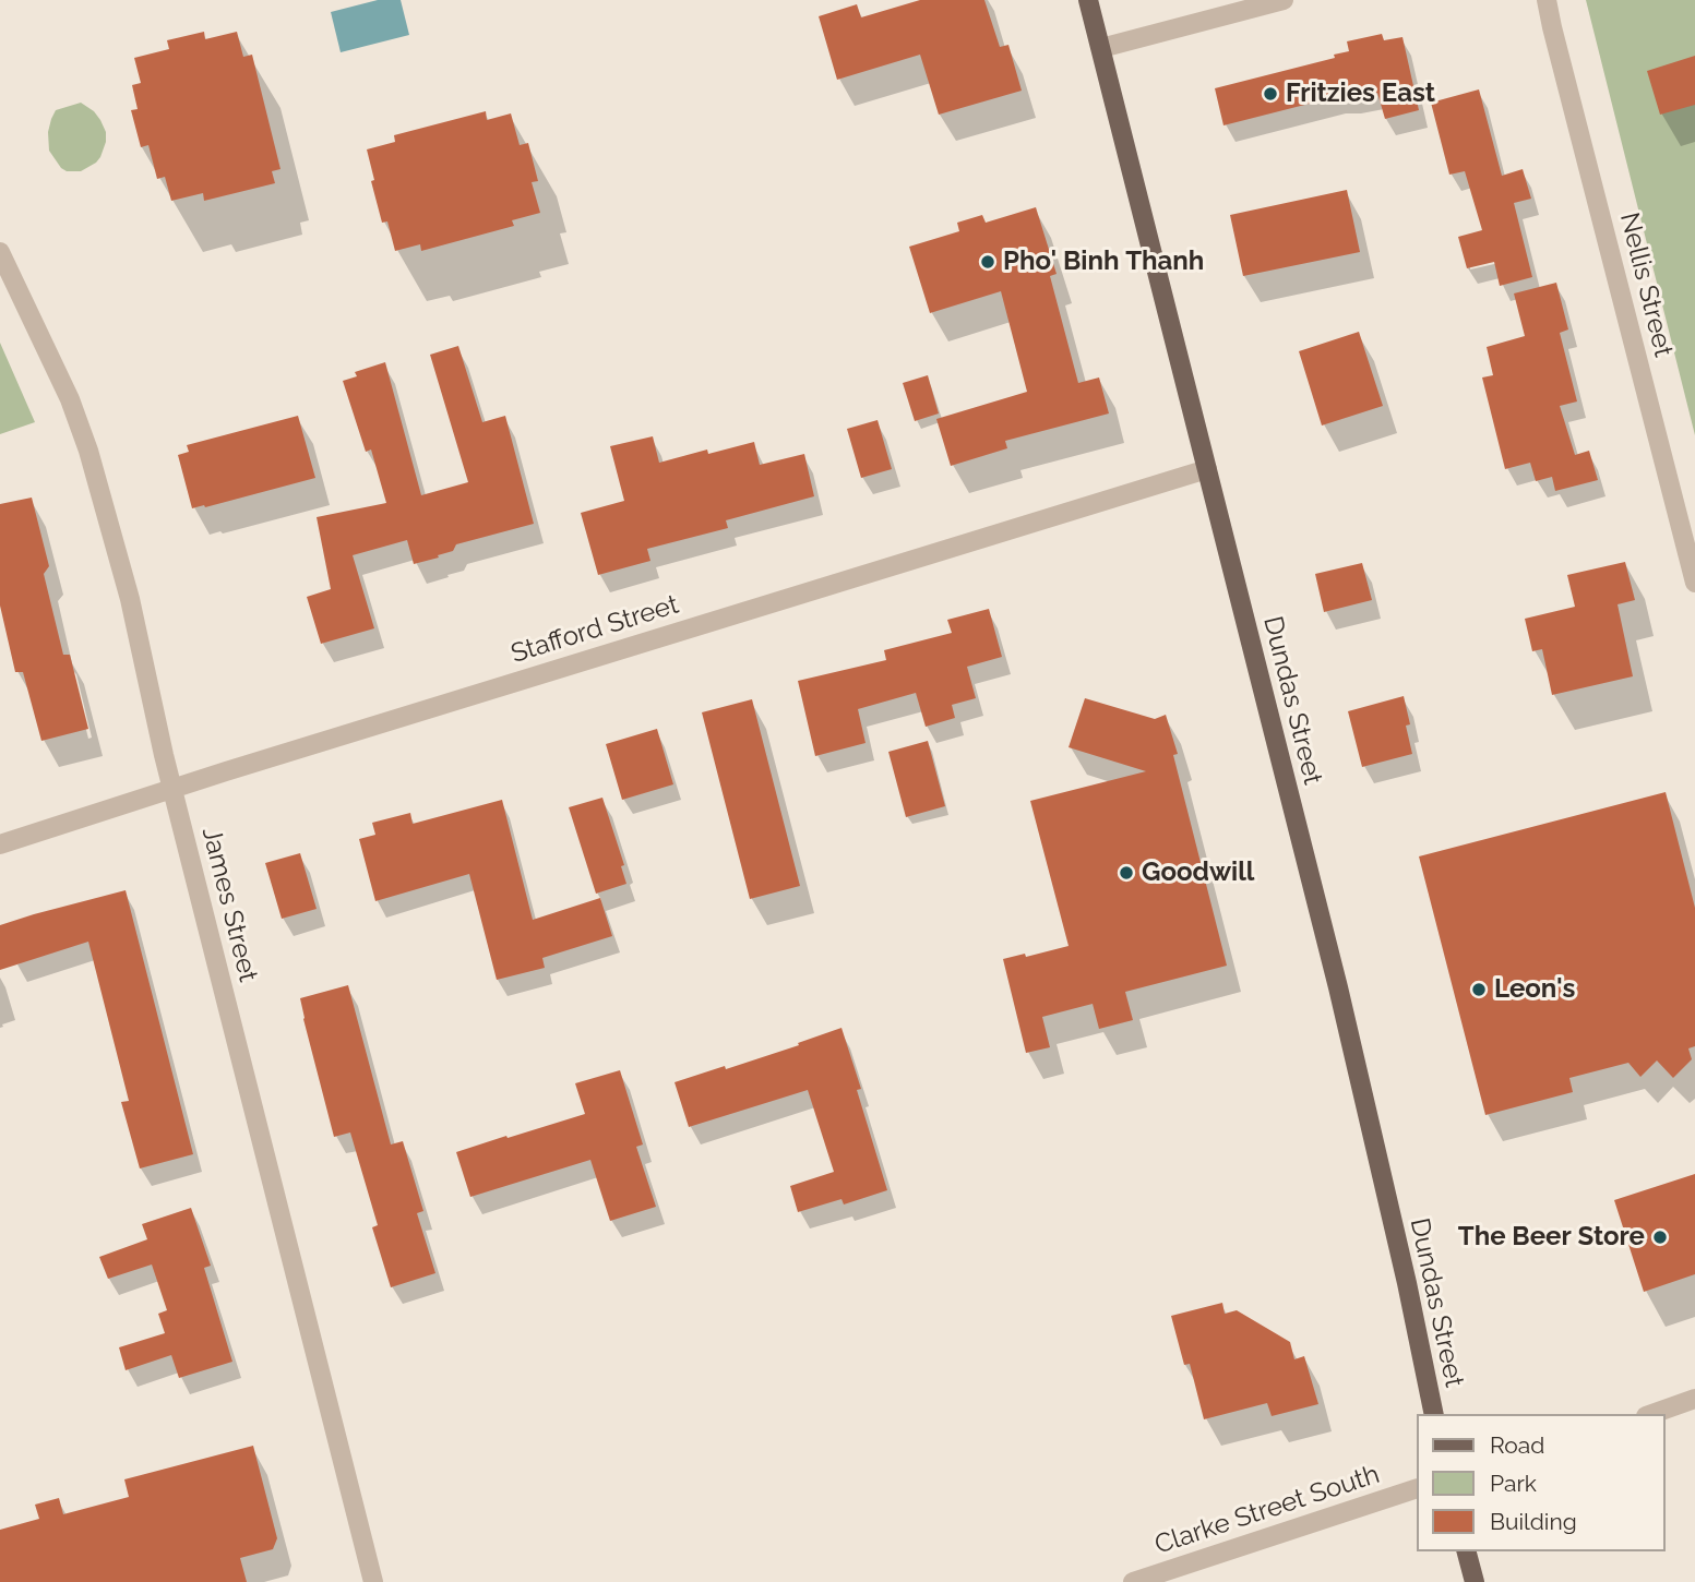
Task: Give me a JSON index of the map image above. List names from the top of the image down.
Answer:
{
  "streets": {
    "main road": ["Dundas Street"],
    "street": [
      "Nellis Street",
      "Stafford Street",
      "James Street",
      "Clarke Street South"
    ]
  },
  "crossings": [
    ["Stafford Street", "Dundas Street"],
    ["Stafford Street", "James Street"]
  ],
  "places": [
    "Fritzies East",
    "Pho' Binh Thanh",
    "Goodwill",
    "Leon's",
    "The Beer Store"
  ],
  "legend": ["Road", "Park", "Building"]
}
